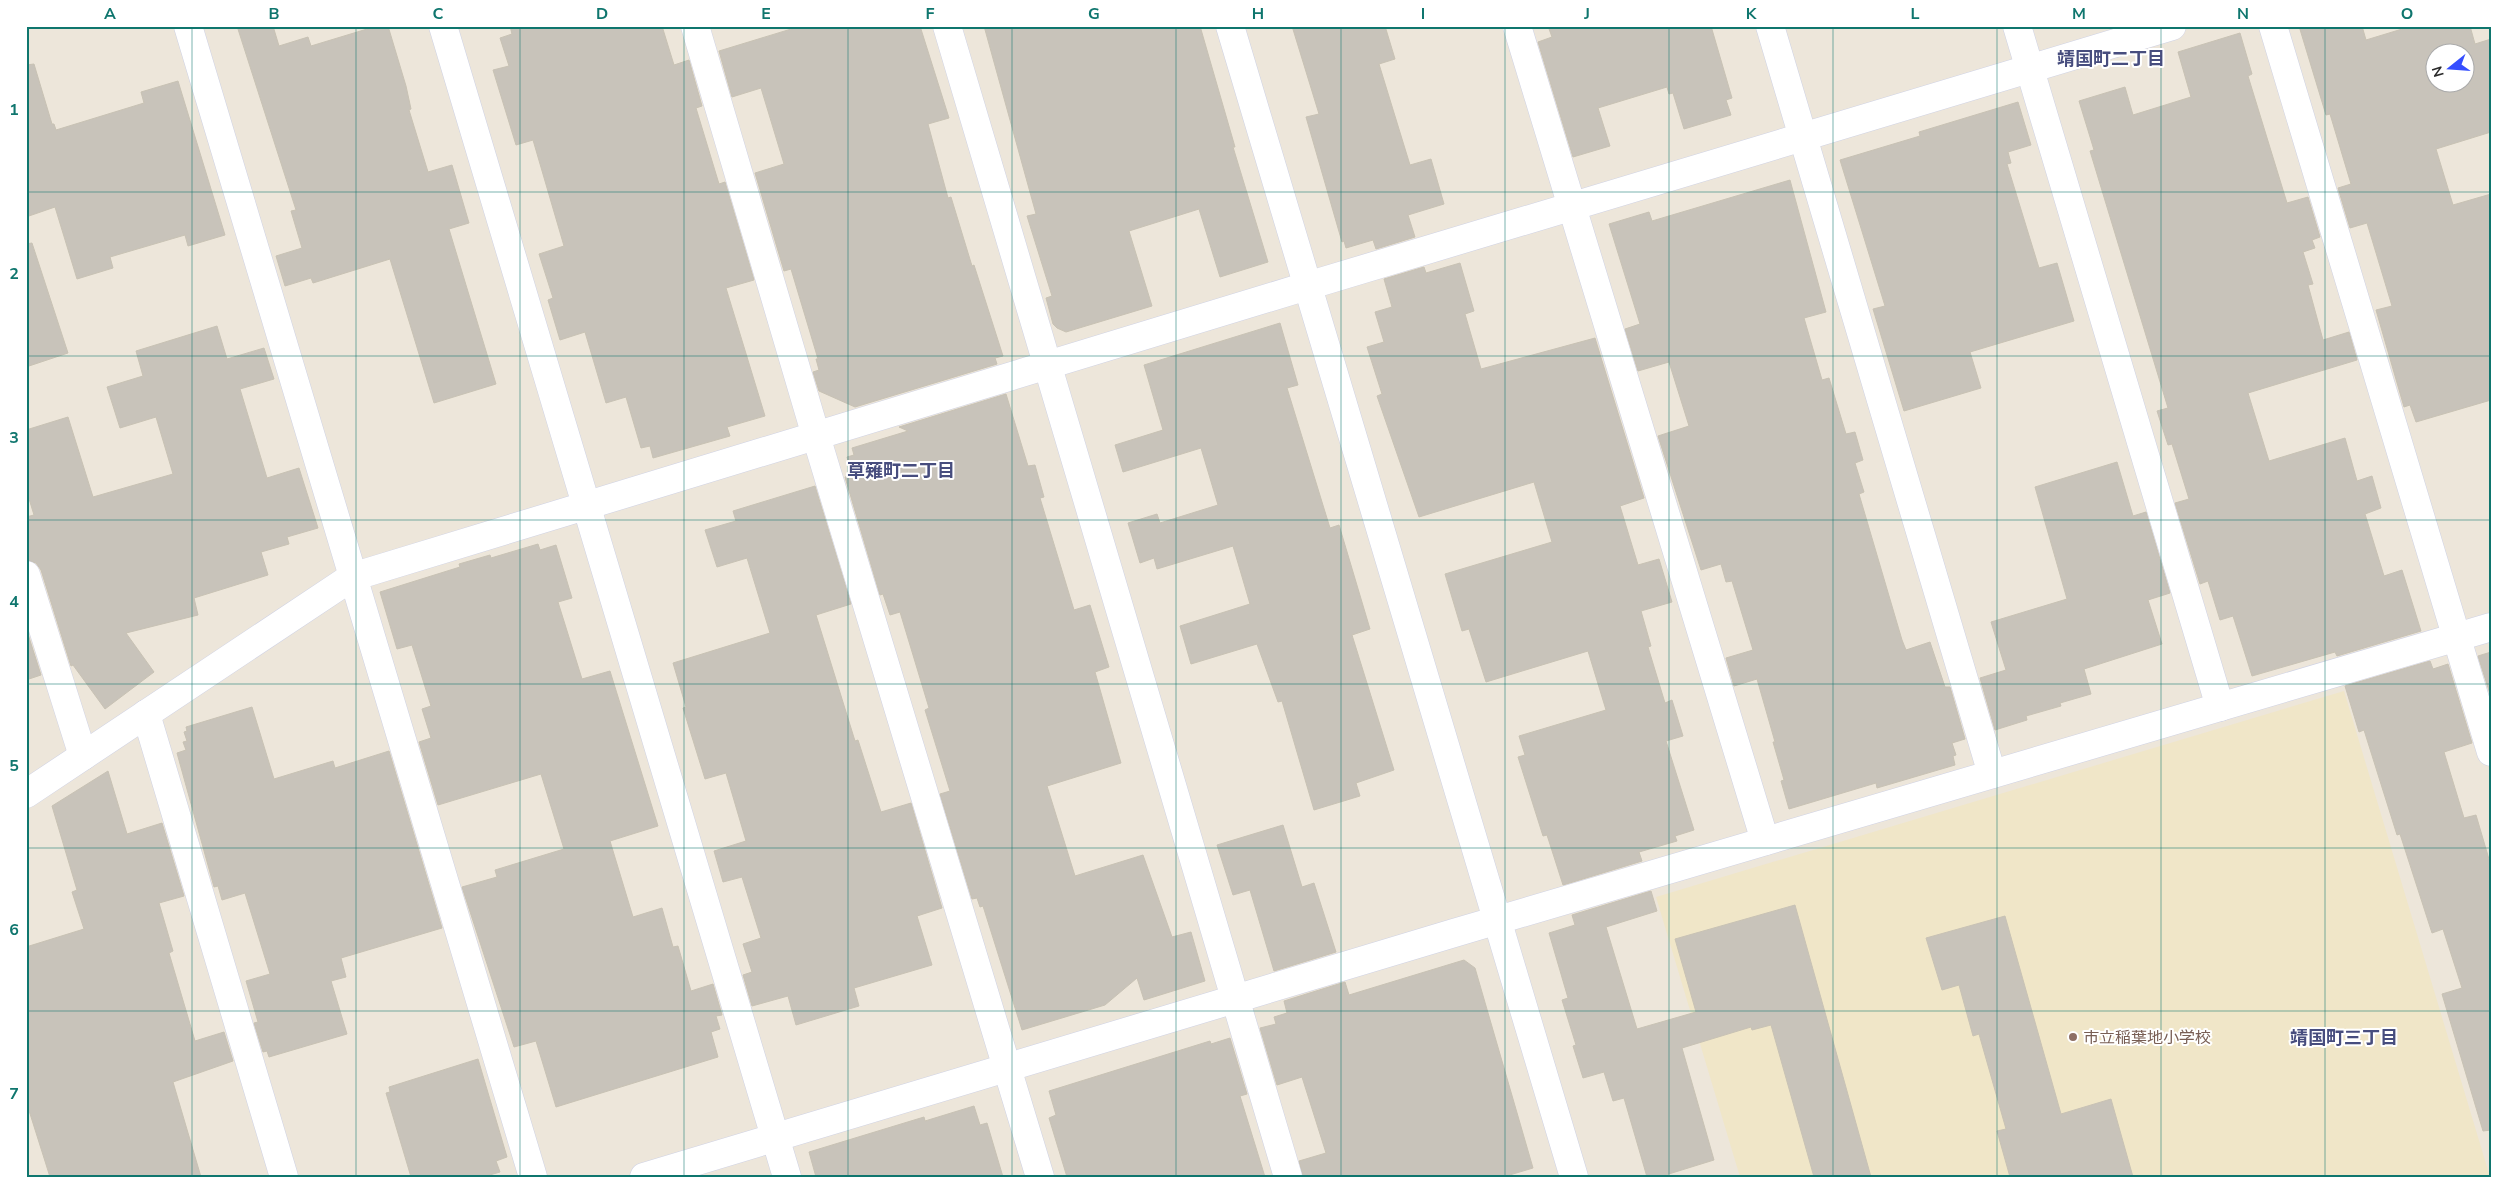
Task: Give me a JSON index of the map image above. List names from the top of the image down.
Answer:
{
  "districts": ["靖国町二丁目", "草薙町二丁目", "靖国町三丁目"],
  "places": ["市立稲葉地小学校"],
  "north": "left",
  "grid": {
    "columns": [
      "A",
      "B",
      "C",
      "D",
      "E",
      "F",
      "G",
      "H",
      "I",
      "J",
      "K",
      "L",
      "M",
      "N",
      "O"
    ],
    "rows": [
      "1",
      "2",
      "3",
      "4",
      "5",
      "6",
      "7"
    ]
  }
}
